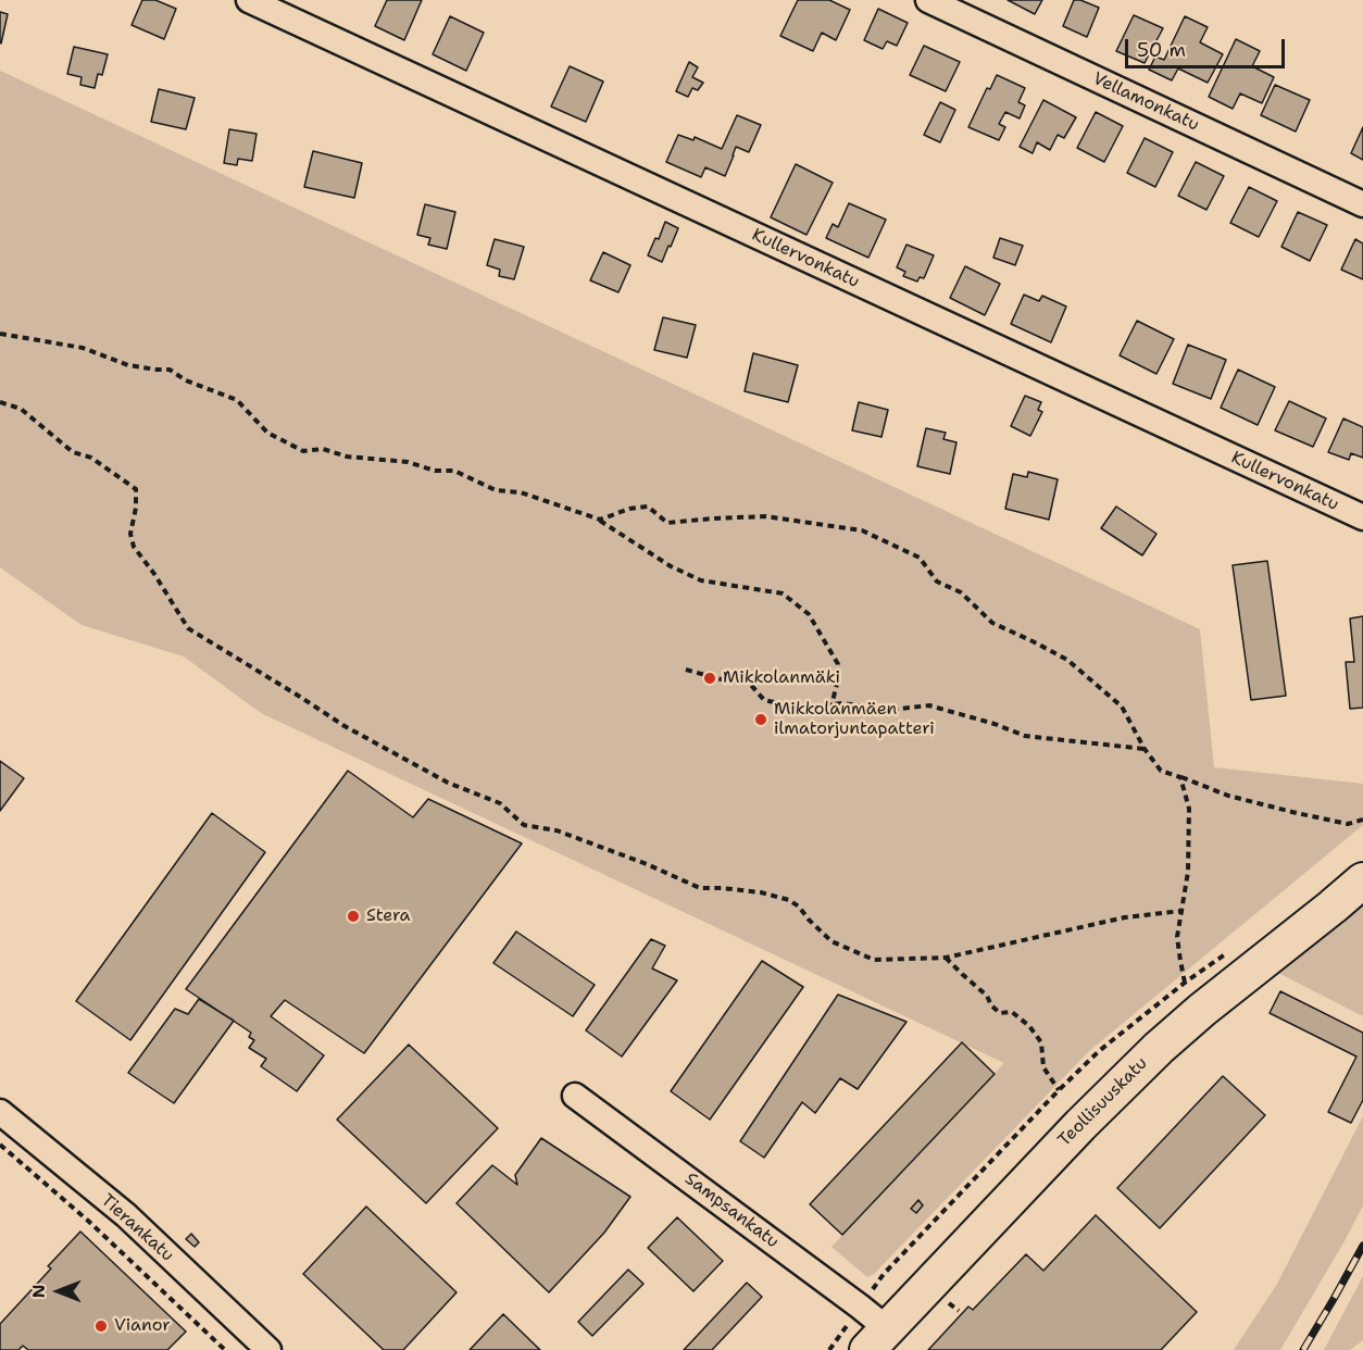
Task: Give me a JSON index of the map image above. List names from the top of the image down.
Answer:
{
  "streets": {
    "street": [
      "Vellamonkatu",
      "Kullervonkatu",
      "Teollisuuskatu",
      "Sampsankatu",
      "Tierankatu"
    ]
  },
  "crossings": [
    ["Teollisuuskatu", "Sampsankatu"]
  ],
  "places": [
    "Mikkolanmäki",
    "Mikkolanmäen ilmatorjuntapatteri",
    "Stera",
    "Vianor"
  ],
  "scale_bar": "50 m",
  "north": "left"
}
